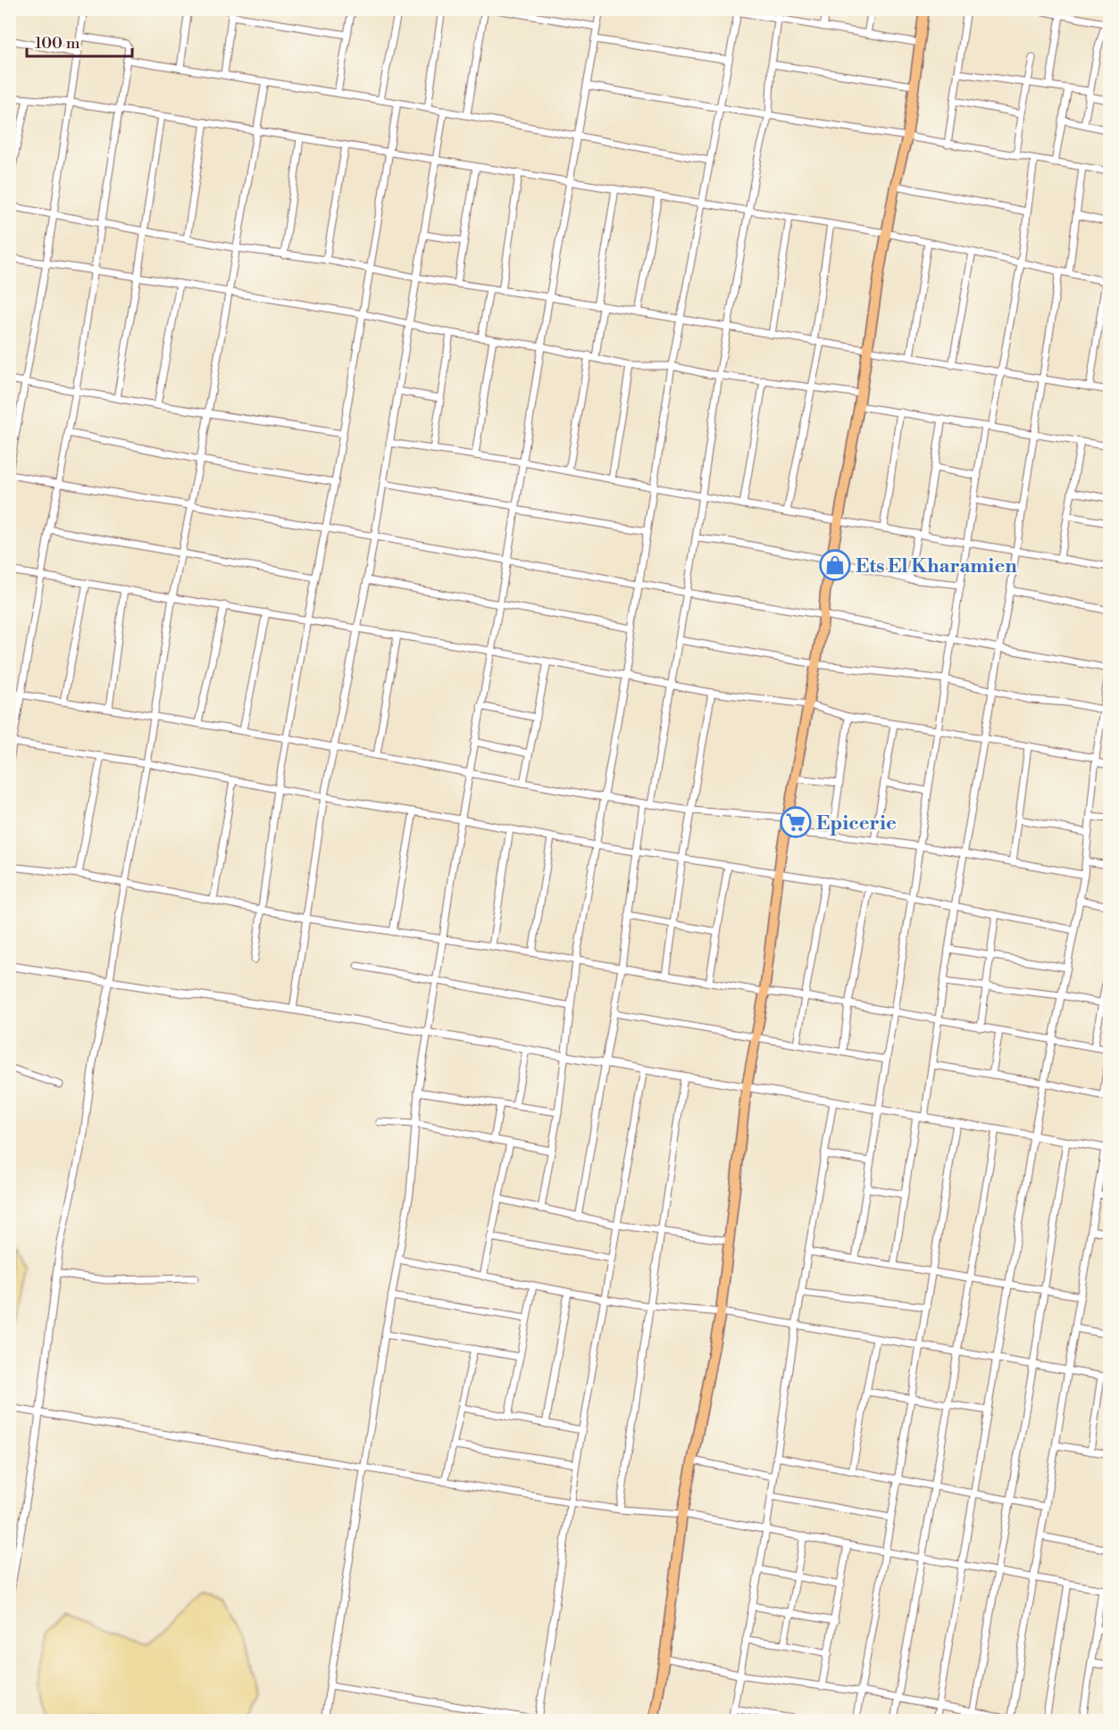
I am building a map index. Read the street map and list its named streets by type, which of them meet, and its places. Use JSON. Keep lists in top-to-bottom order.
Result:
{
  "places": {
    "shop": ["Ets El Kharamien"],
    "supermarket": ["Epicerie"]
  },
  "scale_bar": "100 m"
}
